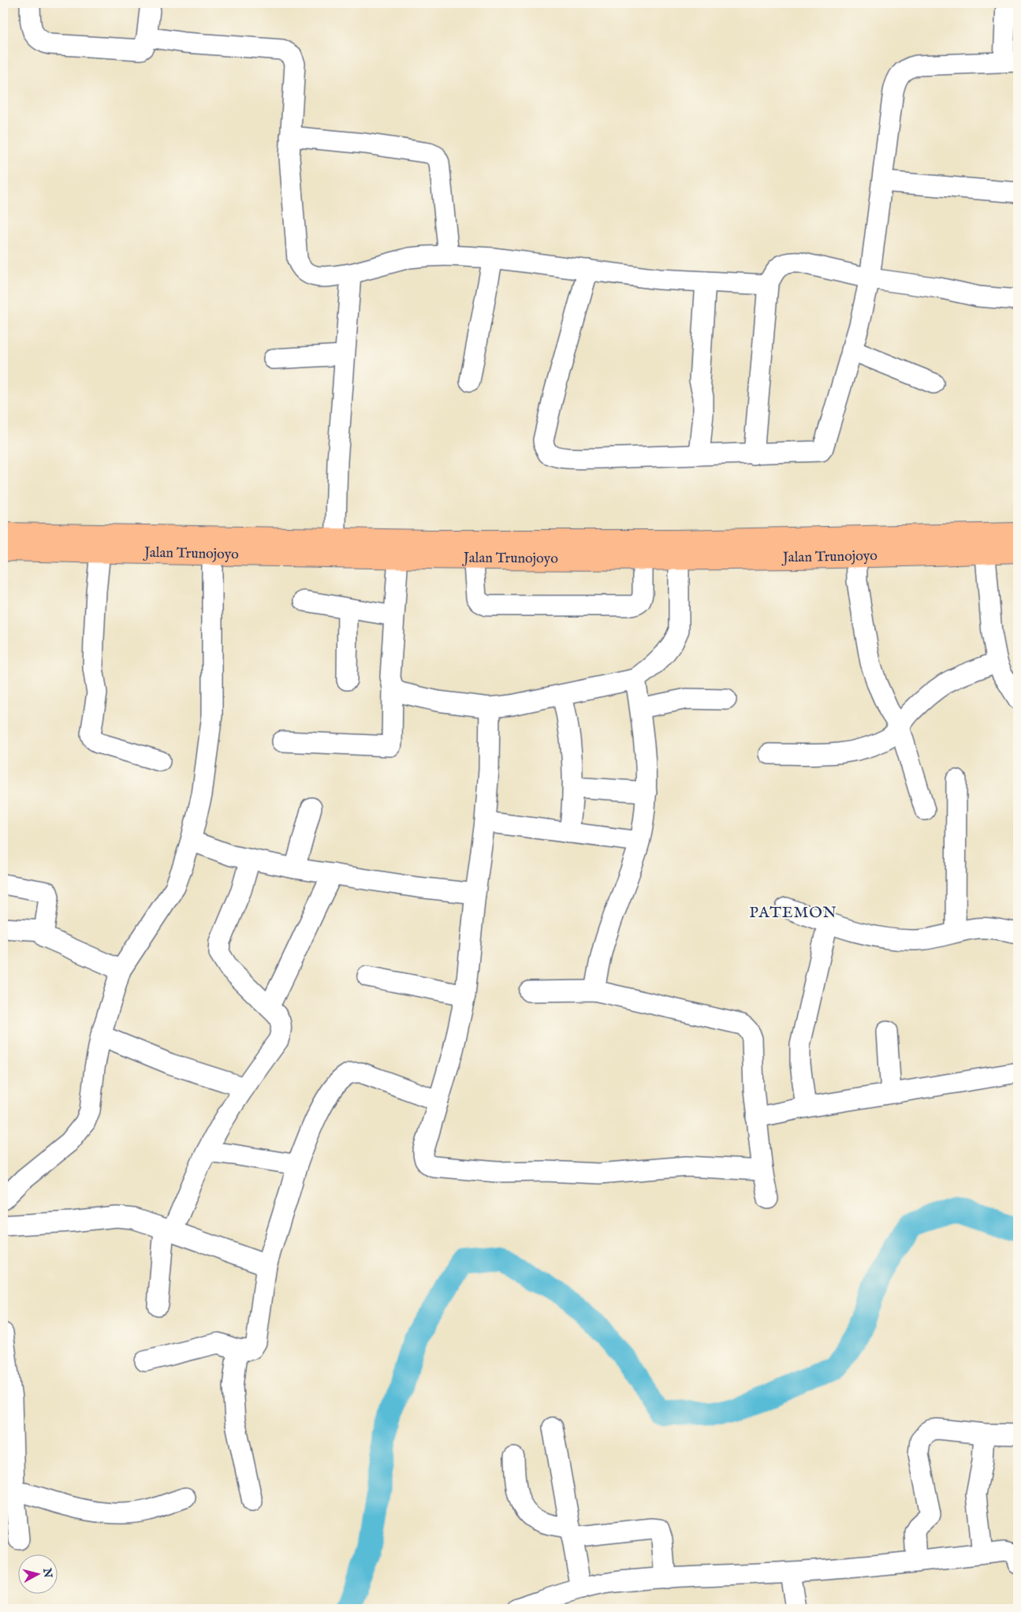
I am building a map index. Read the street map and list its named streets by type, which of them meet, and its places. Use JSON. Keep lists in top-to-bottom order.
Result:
{
  "streets": {
    "highway": ["Jalan Trunojoyo"]
  },
  "districts": ["PATEMON"],
  "north": "right"
}
